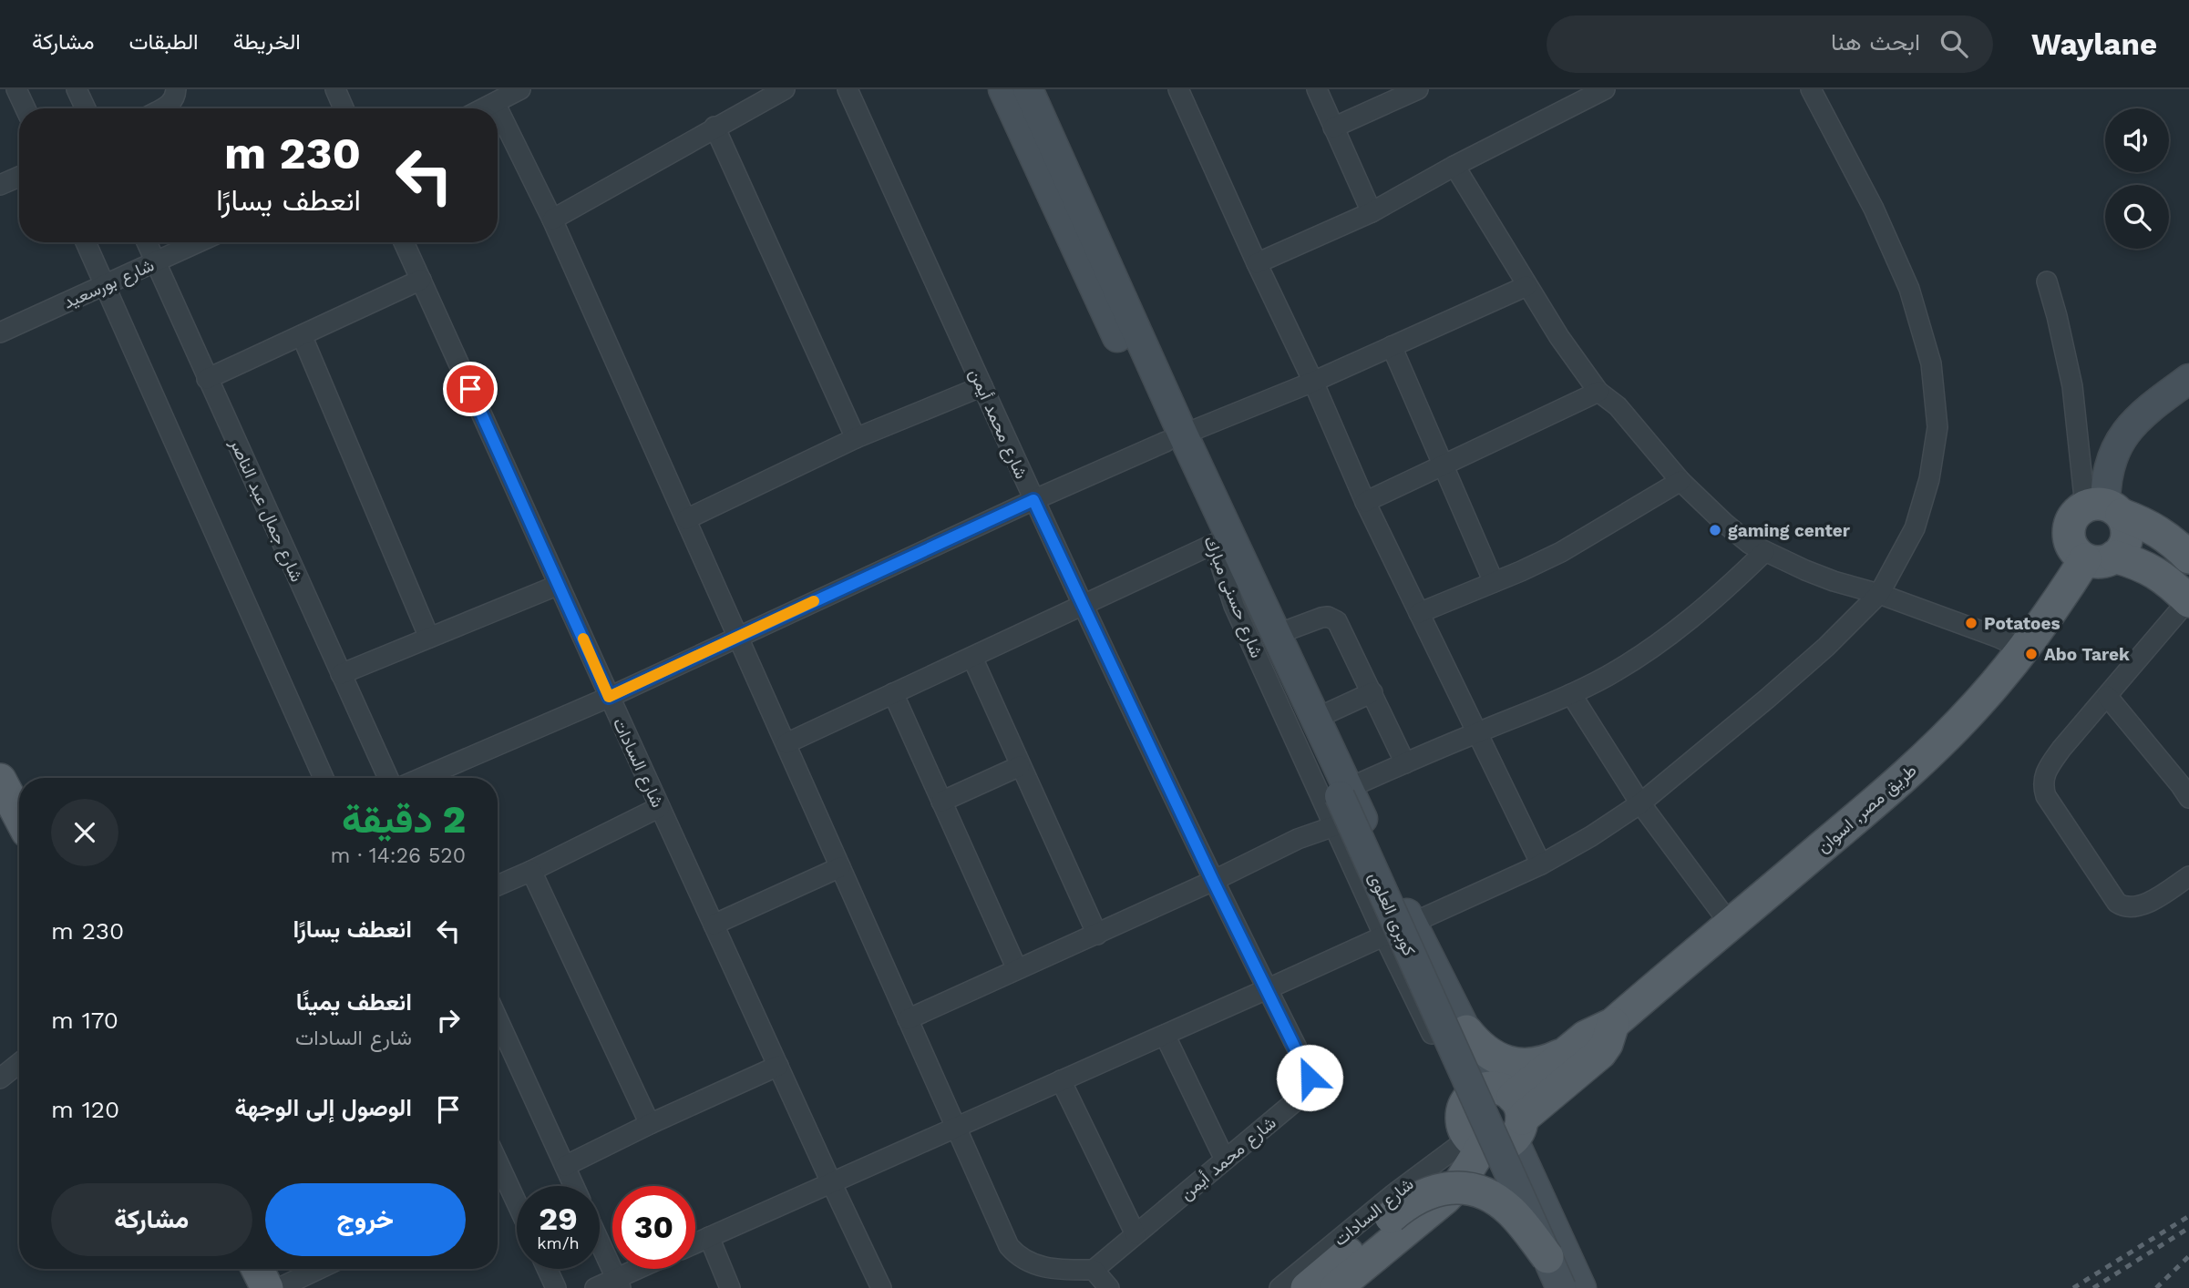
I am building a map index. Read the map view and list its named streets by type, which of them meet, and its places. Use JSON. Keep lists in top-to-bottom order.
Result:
{
  "streets": {
    "main road": ["شارع حسنى مبارك", "طريق مصر, اسوان", "كوبرى العلوى"],
    "street": [
      "شارع بورسعيد",
      "شارع محمد أيمن",
      "شارع جمال عبد الناصر",
      "شارع السادات"
    ]
  },
  "crossings": [
    ["شارع بورسعيد", "شارع جمال عبد الناصر"],
    ["شارع حسنى مبارك", "شارع السادات"],
    ["شارع حسنى مبارك", "طريق مصر, اسوان"],
    ["شارع حسنى مبارك", "كوبرى العلوى"],
    ["شارع السادات", "طريق مصر, اسوان"]
  ],
  "places": ["gaming center", "Potatoes", "Abo Tarek"],
  "page": {
    "header": "Waylane",
    "search": "ابحث هنا",
    "nav": ["الخريطة", "الطبقات", "مشاركة"],
    "turn": ["230 m", "انعطف يسارًا"],
    "heading": ["2 دقيقة", "520 m · 14:26"],
    "list": [
      {
        "name": "انعطف يسارًا",
        "value": "230 m"
      },
      {
        "name": "انعطف يمينًا",
        "note": "شارع السادات",
        "value": "170 m"
      },
      {
        "name": "الوصول إلى الوجهة",
        "value": "120 m"
      }
    ],
    "buttons": ["خروج", "مشاركة"],
    "speed": "29 km/h",
    "limit": "30"
  }
}
